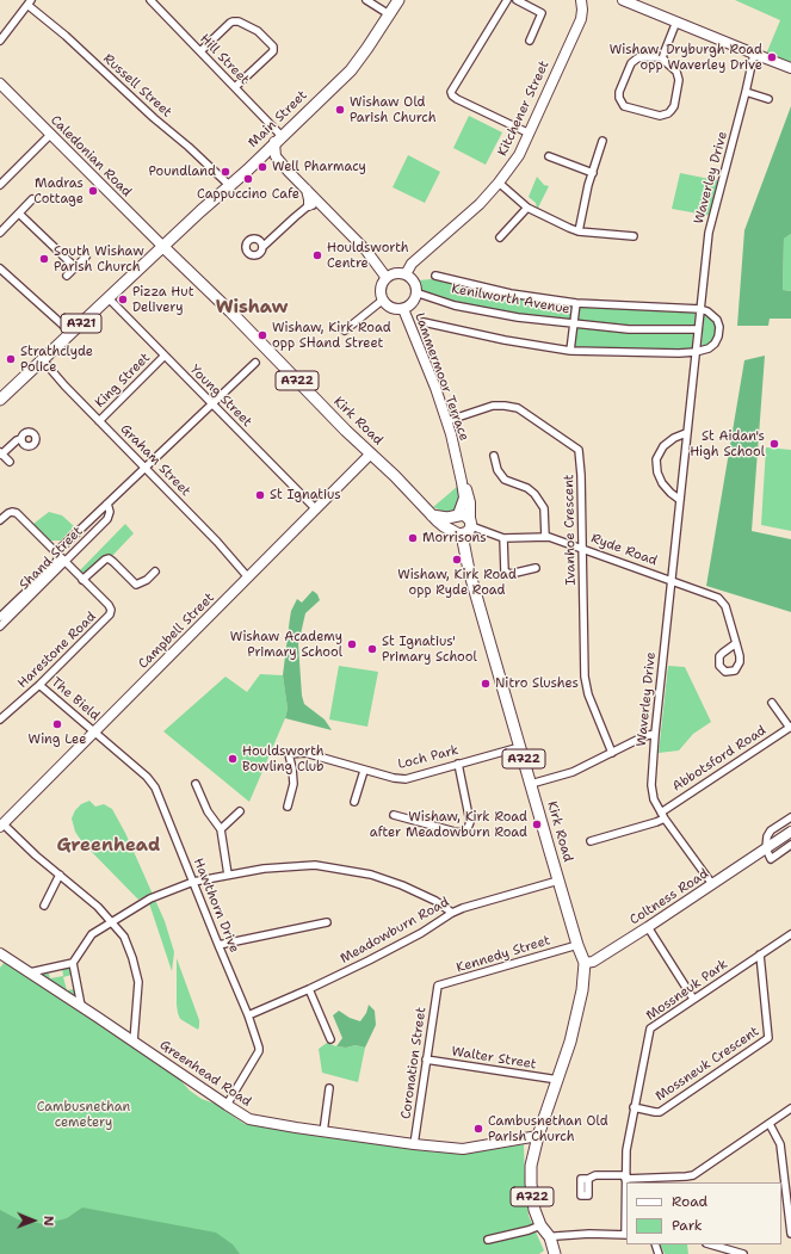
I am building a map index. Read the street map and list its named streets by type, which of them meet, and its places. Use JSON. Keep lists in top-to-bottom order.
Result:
{
  "streets": {
    "main road": [
      "Main Street",
      "A721",
      "A722",
      "Kirk Road"
    ],
    "street": [
      "Hill Street",
      "Russell Street",
      "Kitchener Street",
      "Caledonian Road",
      "Waverley Drive",
      "Kenilworth Avenue",
      "Lammermoor Terrace",
      "King Street",
      "Young Street",
      "Graham Street",
      "Ivanhoe Crescent",
      "Ryde Road",
      "Shand Street",
      "Campbell Street",
      "Harestone Road",
      "The Bield",
      "Loch Park",
      "Abbotsford Road",
      "Coltness Road",
      "Hawthorn Drive",
      "Meadowburn Road",
      "Kennedy Street",
      "Mossneuk Park",
      "Walter Street",
      "Coronation Street",
      "Mossneuk Crescent",
      "Greenhead Road"
    ]
  },
  "crossings": [
    ["Hill Street", "Main Street"],
    ["Russell Street", "Main Street"],
    ["Kitchener Street", "Kenilworth Avenue"],
    ["Kitchener Street", "Lammermoor Terrace"],
    ["Main Street", "Caledonian Road"],
    ["Main Street", "A721"],
    ["Main Street", "Kirk Road"],
    ["Caledonian Road", "A721"],
    ["Caledonian Road", "Kirk Road"],
    ["Waverley Drive", "Kenilworth Avenue"],
    ["Waverley Drive", "Ryde Road"],
    ["Waverley Drive", "Abbotsford Road"],
    ["Waverley Drive", "Coltness Road"],
    ["Kenilworth Avenue", "Lammermoor Terrace"],
    ["A721", "Young Street"],
    ["A721", "Kirk Road"],
    ["A721", "Graham Street"],
    ["Lammermoor Terrace", "Kirk Road"],
    ["Lammermoor Terrace", "Ivanhoe Crescent"],
    ["Lammermoor Terrace", "Ryde Road"],
    ["King Street", "Young Street"],
    ["King Street", "Graham Street"],
    ["A722", "Kirk Road"],
    ["A722", "Greenhead Road"],
    ["Young Street", "Shand Street"],
    ["Young Street", "Campbell Street"],
    ["Kirk Road", "Ryde Road"],
    ["Kirk Road", "Campbell Street"],
    ["Kirk Road", "Loch Park"],
    ["Kirk Road", "Coltness Road"],
    ["Kirk Road", "Meadowburn Road"],
    ["Kirk Road", "Kennedy Street"],
    ["Kirk Road", "Walter Street"],
    ["Kirk Road", "Greenhead Road"],
    ["Graham Street", "Shand Street"],
    ["Graham Street", "Campbell Street"],
    ["Ivanhoe Crescent", "Ryde Road"],
    ["Shand Street", "Harestone Road"],
    ["Campbell Street", "The Bield"],
    ["Campbell Street", "Hawthorn Drive"],
    ["Harestone Road", "The Bield"],
    ["The Bield", "Hawthorn Drive"],
    ["Hawthorn Drive", "Meadowburn Road"],
    ["Hawthorn Drive", "Greenhead Road"],
    ["Kennedy Street", "Coronation Street"],
    ["Mossneuk Park", "Mossneuk Crescent"],
    ["Walter Street", "Coronation Street"],
    ["Coronation Street", "Greenhead Road"]
  ],
  "districts": ["Wishaw", "Greenhead"],
  "parks": ["Cambusnethan cemetery"],
  "places": [
    "Wishaw, Dryburgh Road opp Waverley Drive",
    "Wishaw Old Parish Church",
    "Well Pharmacy",
    "Poundland",
    "Cappuccino Cafe",
    "Madras Cottage",
    "Houldsworth Centre",
    "South Wishaw Parish Church",
    "Pizza Hut Delivery",
    "Wishaw, Kirk Road opp SHand Street",
    "Strathclyde Police",
    "St Aidan's High School",
    "St Ignatius",
    "Morrisons",
    "Wishaw, Kirk Road opp Ryde Road",
    "Wishaw Academy Primary School",
    "St Ignatius' Primary School",
    "Nitro Slushes",
    "Wing Lee",
    "Houldsworth Bowling Club",
    "Wishaw, Kirk Road after Meadowburn Road",
    "Cambusnethan Old Parish Church"
  ],
  "legend": ["Road", "Park"],
  "north": "right"
}
